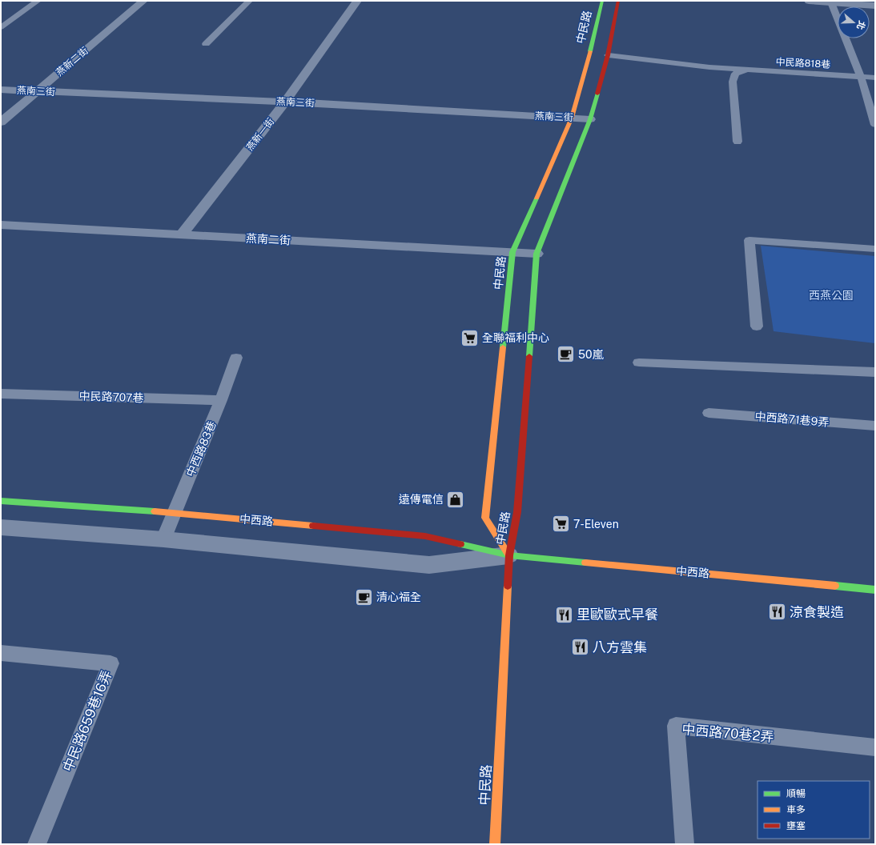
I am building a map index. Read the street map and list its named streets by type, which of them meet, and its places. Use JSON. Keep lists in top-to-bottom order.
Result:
{
  "streets": {
    "main road": ["中民路", "中西路"],
    "street": [
      "燕新二街",
      "燕南三街",
      "燕新一街",
      "燕南二街"
    ],
    "lane": [
      "中民路818巷",
      "中民路707巷",
      "中西路71巷9弄",
      "中西路83巷",
      "中民路659巷16弄",
      "中西路70巷2弄"
    ]
  },
  "crossings": [
    ["中民路", "中民路818巷"],
    ["中民路", "燕南三街"],
    ["中民路", "燕南二街"],
    ["中民路", "中西路"],
    ["燕新二街", "燕南三街"],
    ["燕南三街", "燕新一街"],
    ["燕新一街", "燕南二街"],
    ["中民路707巷", "中西路83巷"],
    ["中西路83巷", "中西路"]
  ],
  "parks": ["西燕公園"],
  "places": {
    "supermarket": ["全聯福利中心", "7-Eleven"],
    "cafe": ["50嵐", "清心福全"],
    "shop": ["遠傳電信"],
    "restaurant": ["涼食製造", "里歐歐式早餐", "八方雲集"]
  },
  "legend": ["順暢", "車多", "壅塞"],
  "north": "right"
}
